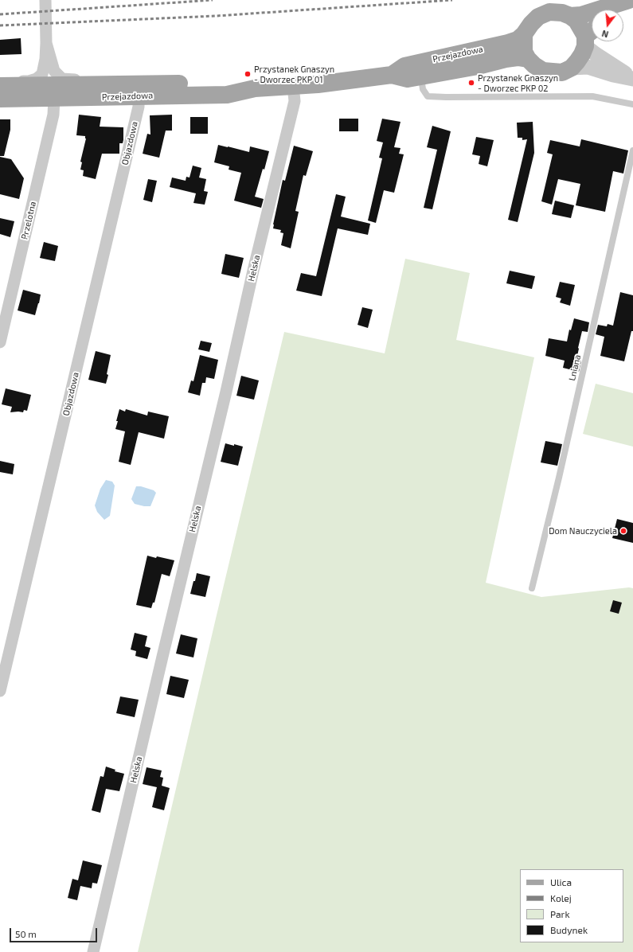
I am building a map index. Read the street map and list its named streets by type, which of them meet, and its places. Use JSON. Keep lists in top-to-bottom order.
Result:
{
  "streets": {
    "main road": ["Przejazdowa"],
    "street": ["Objazdowa", "Przelotna", "Helska"],
    "lane": ["Lniana"]
  },
  "crossings": [
    ["Przejazdowa", "Objazdowa"],
    ["Przejazdowa", "Przelotna"],
    ["Przejazdowa", "Helska"]
  ],
  "places": ["Przystanek Gnaszyn - Dworzec PKP 01", "Przystanek Gnaszyn - Dworzec PKP 02", "Dom Nauczyciela"],
  "legend": [
    "Ulica",
    "Kolej",
    "Park",
    "Budynek"
  ],
  "scale_bar": "50 m",
  "north": "bottom"
}
